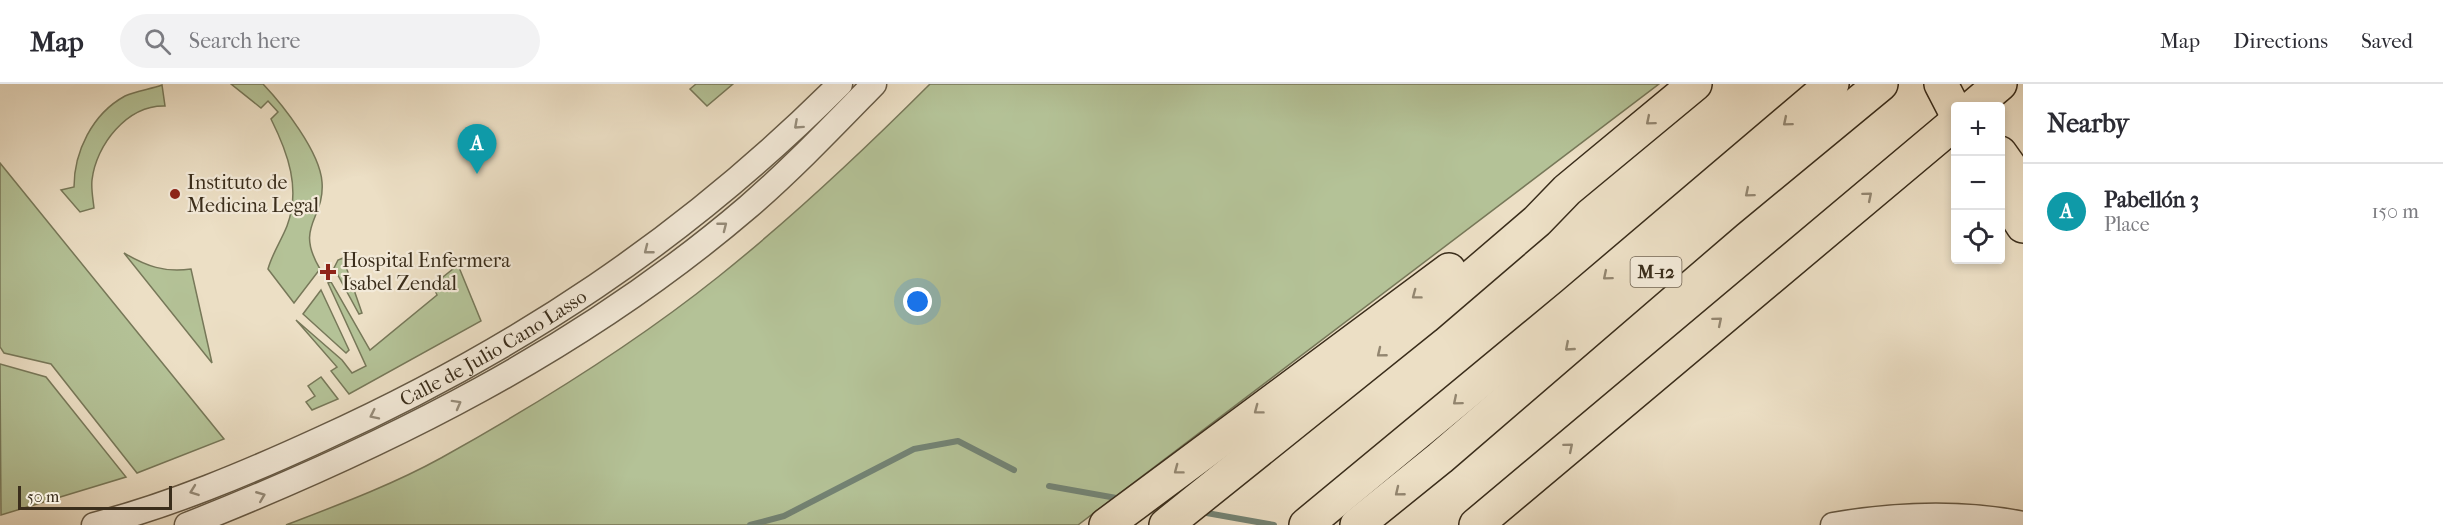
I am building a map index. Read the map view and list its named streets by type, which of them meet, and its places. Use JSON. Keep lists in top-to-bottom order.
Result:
{
  "streets": {
    "highway": ["M-12"],
    "street": ["Calle de Julio Cano Lasso"]
  },
  "places": {
    "other": ["Instituto de Medicina Legal"],
    "health": ["Hospital Enfermera Isabel Zendal"]
  },
  "scale_bar": "50 m",
  "page": {
    "header": "Map",
    "search": "Search here",
    "nav": ["Map", "Directions", "Saved"],
    "heading": "Nearby",
    "map_buttons": ["+", "−"],
    "pins": "A",
    "list": [
      {
        "mark": "A",
        "name": "Pabellón 3",
        "note": "Place",
        "value": "150 m"
      }
    ],
    "scale": "50 m"
  }
}
